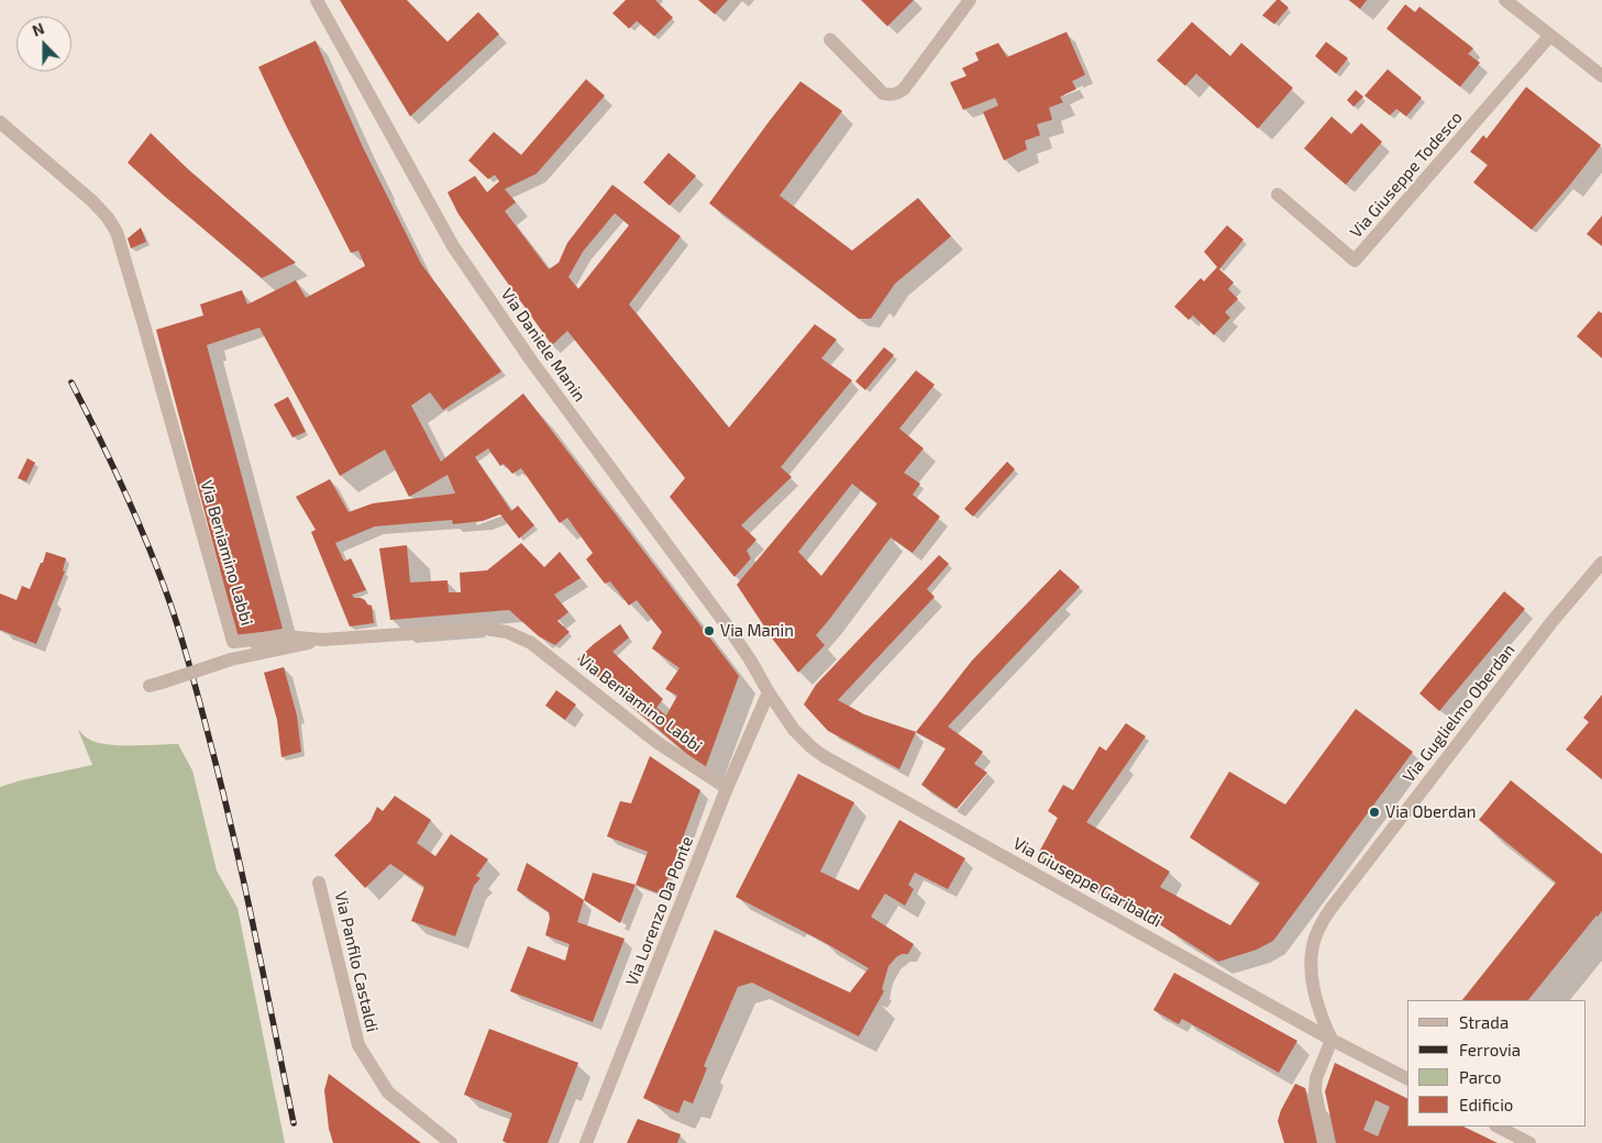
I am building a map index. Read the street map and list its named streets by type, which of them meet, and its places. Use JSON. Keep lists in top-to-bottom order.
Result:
{
  "streets": {
    "street": [
      "Via Giuseppe Todesco",
      "Via Daniele Manin",
      "Via Beniamino Labbi",
      "Via Guglielmo Oberdan",
      "Via Giuseppe Garibaldi",
      "Via Lorenzo Da Ponte",
      "Via Panfilo Castaldi"
    ]
  },
  "crossings": [
    ["Via Daniele Manin", "Via Giuseppe Garibaldi"],
    ["Via Daniele Manin", "Via Lorenzo Da Ponte"],
    ["Via Beniamino Labbi", "Via Lorenzo Da Ponte"],
    ["Via Guglielmo Oberdan", "Via Giuseppe Garibaldi"],
    ["Via Giuseppe Garibaldi", "Via Lorenzo Da Ponte"]
  ],
  "places": ["Via Manin", "Via Oberdan"],
  "legend": [
    "Strada",
    "Ferrovia",
    "Parco",
    "Edificio"
  ],
  "north": "top"
}
